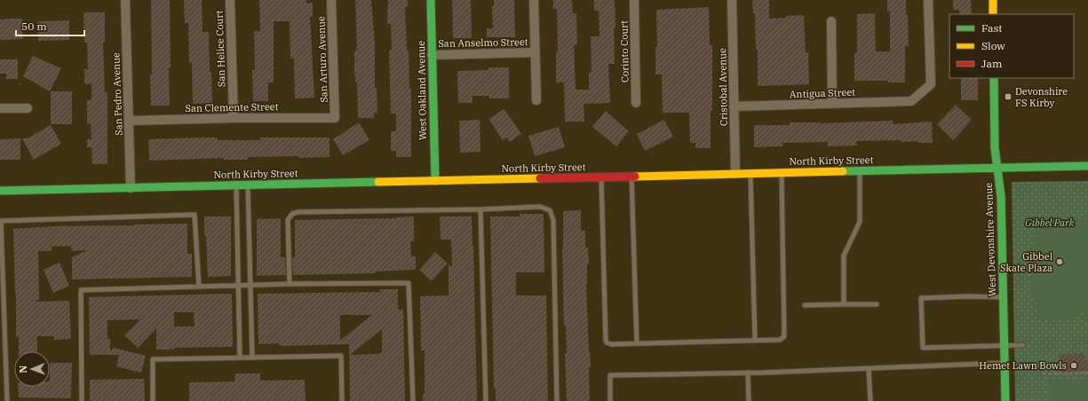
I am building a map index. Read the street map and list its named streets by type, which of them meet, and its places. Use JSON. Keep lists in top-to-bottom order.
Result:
{
  "streets": {
    "street": [
      "San Anselmo Street",
      "San Helice Court",
      "Corinto Court",
      "San Arturo Avenue",
      "Cristobal Avenue",
      "West Oakland Avenue",
      "Antigua Street",
      "San Pedro Avenue",
      "San Clemente Street",
      "North Kirby Street",
      "West Devonshire Avenue"
    ]
  },
  "crossings": [
    ["San Anselmo Street", "West Oakland Avenue"],
    ["San Helice Court", "San Clemente Street"],
    ["San Arturo Avenue", "San Clemente Street"],
    ["Cristobal Avenue", "Antigua Street"],
    ["Cristobal Avenue", "North Kirby Street"],
    ["West Oakland Avenue", "North Kirby Street"],
    ["San Pedro Avenue", "San Clemente Street"],
    ["San Pedro Avenue", "North Kirby Street"],
    ["North Kirby Street", "West Devonshire Avenue"]
  ],
  "parks": ["Gibbel Park"],
  "places": {
    "transit": ["Devonshire FS Kirby"],
    "other": ["Gibbel Skate Plaza", "Hemet Lawn Bowls"]
  },
  "legend": ["Fast", "Slow", "Jam"],
  "scale_bar": "50 m",
  "north": "left"
}
